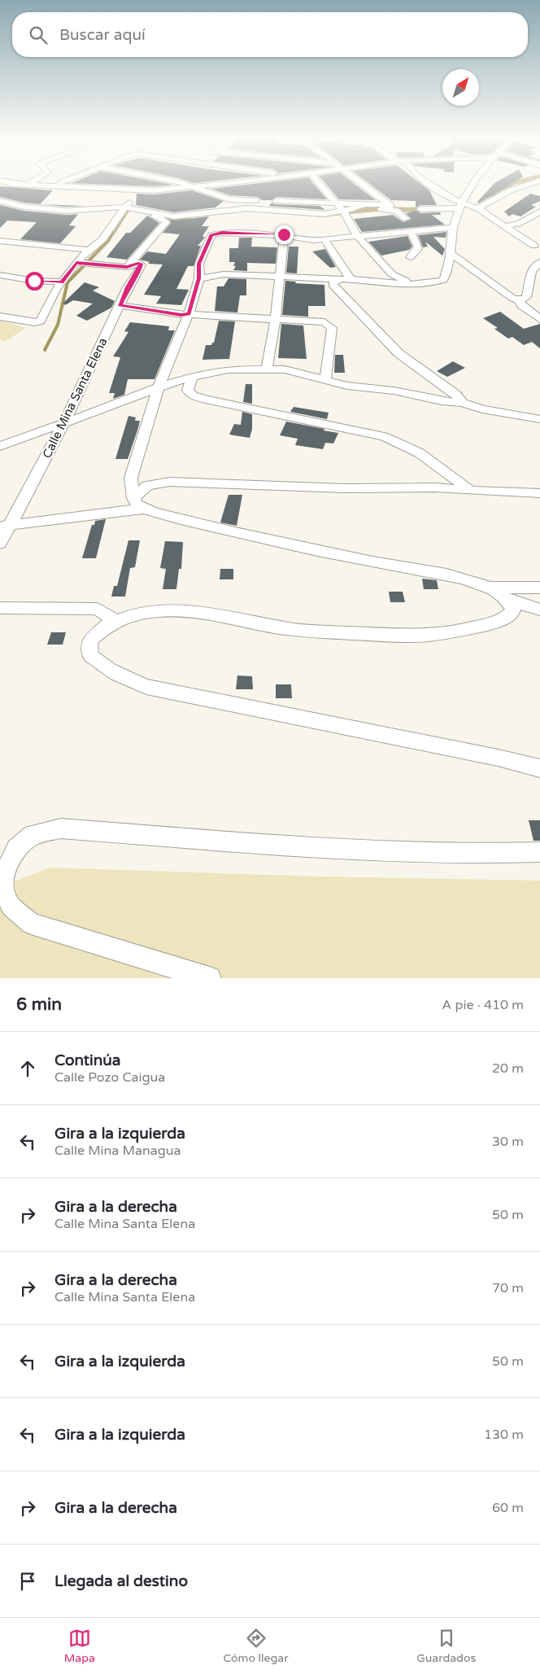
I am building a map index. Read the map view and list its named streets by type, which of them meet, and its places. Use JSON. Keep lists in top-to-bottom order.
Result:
{
  "streets": {
    "street": ["Calle Mina Santa Elena"]
  },
  "north": "top right",
  "page": {
    "search": "Buscar aquí",
    "heading": ["6 min", "A pie · 410 m"],
    "list": [
      ["Continúa", "Calle Pozo Caigua", "20 m"],
      ["Gira a la izquierda", "Calle Mina Managua", "30 m"],
      ["Gira a la derecha", "Calle Mina Santa Elena", "50 m"],
      ["Gira a la derecha", "Calle Mina Santa Elena", "70 m"],
      ["Gira a la izquierda", "50 m"],
      ["Gira a la izquierda", "130 m"],
      ["Gira a la derecha", "60 m"],
      "Llegada al destino"
    ],
    "nav": ["Mapa", "Cómo llegar", "Guardados"]
  }
}
